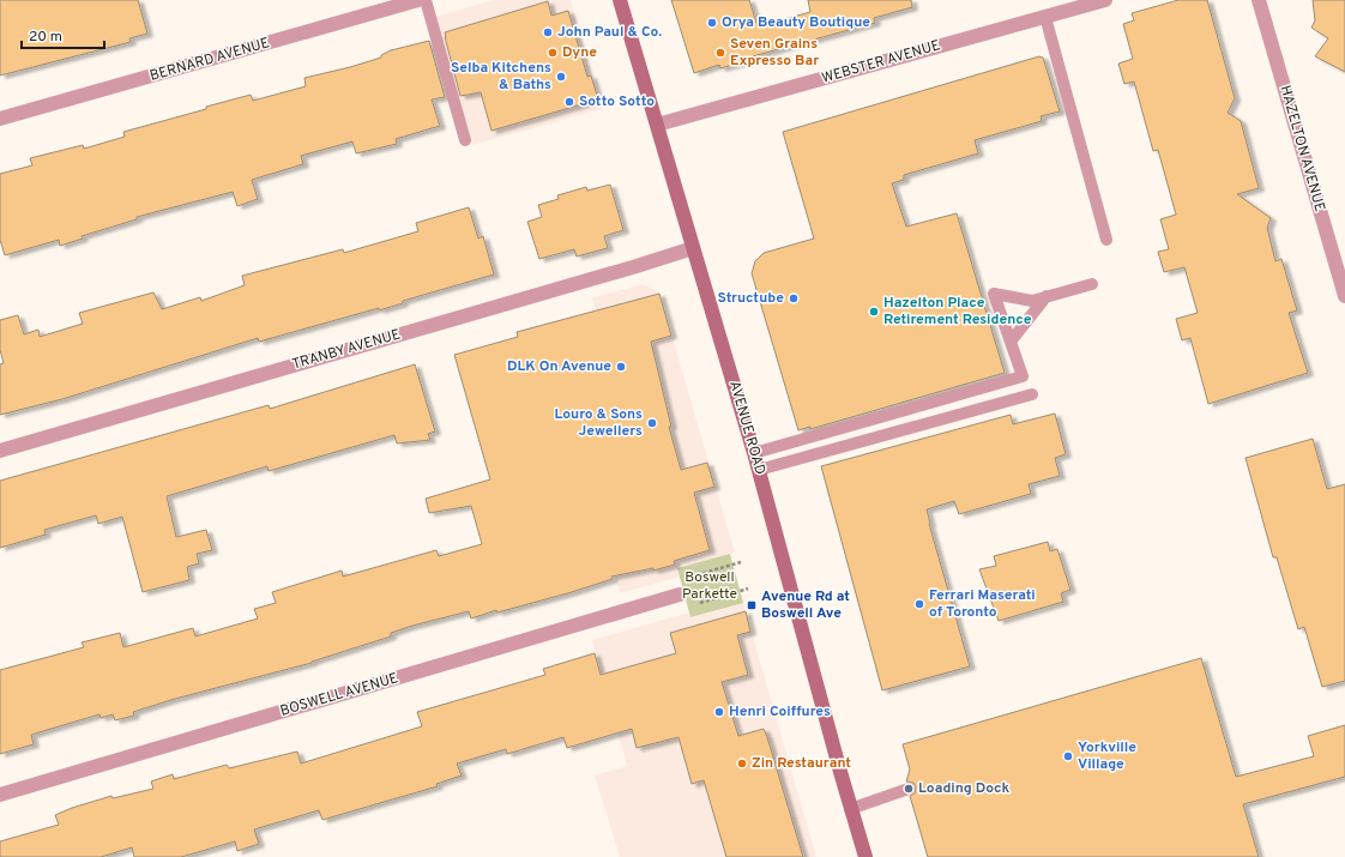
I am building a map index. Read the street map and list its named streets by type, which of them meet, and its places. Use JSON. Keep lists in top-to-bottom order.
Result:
{
  "streets": {
    "main road": ["AVENUE ROAD"],
    "street": [
      "BERNARD AVENUE",
      "WEBSTER AVENUE",
      "HAZELTON AVENUE",
      "TRANBY AVENUE",
      "BOSWELL AVENUE"
    ]
  },
  "crossings": [
    ["WEBSTER AVENUE", "AVENUE ROAD"],
    ["TRANBY AVENUE", "AVENUE ROAD"]
  ],
  "parks": ["Boswell Parkette"],
  "places": {
    "other": [
      "Orya Beauty Boutique",
      "John Paul & Co.",
      "Dyne",
      "Seven Grains Expresso Bar",
      "Selba Kitchens & Baths",
      "Sotto Sotto",
      "Structube",
      "Hazelton Place Retirement Residence",
      "DLK On Avenue",
      "Louro & Sons Jewellers",
      "Ferrari Maserati of Toronto",
      "Henri Coiffures",
      "Yorkville Village",
      "Zin Restaurant",
      "Loading Dock"
    ],
    "transit": ["Avenue Rd at Boswell Ave"]
  },
  "scale_bar": "20 m"
}
